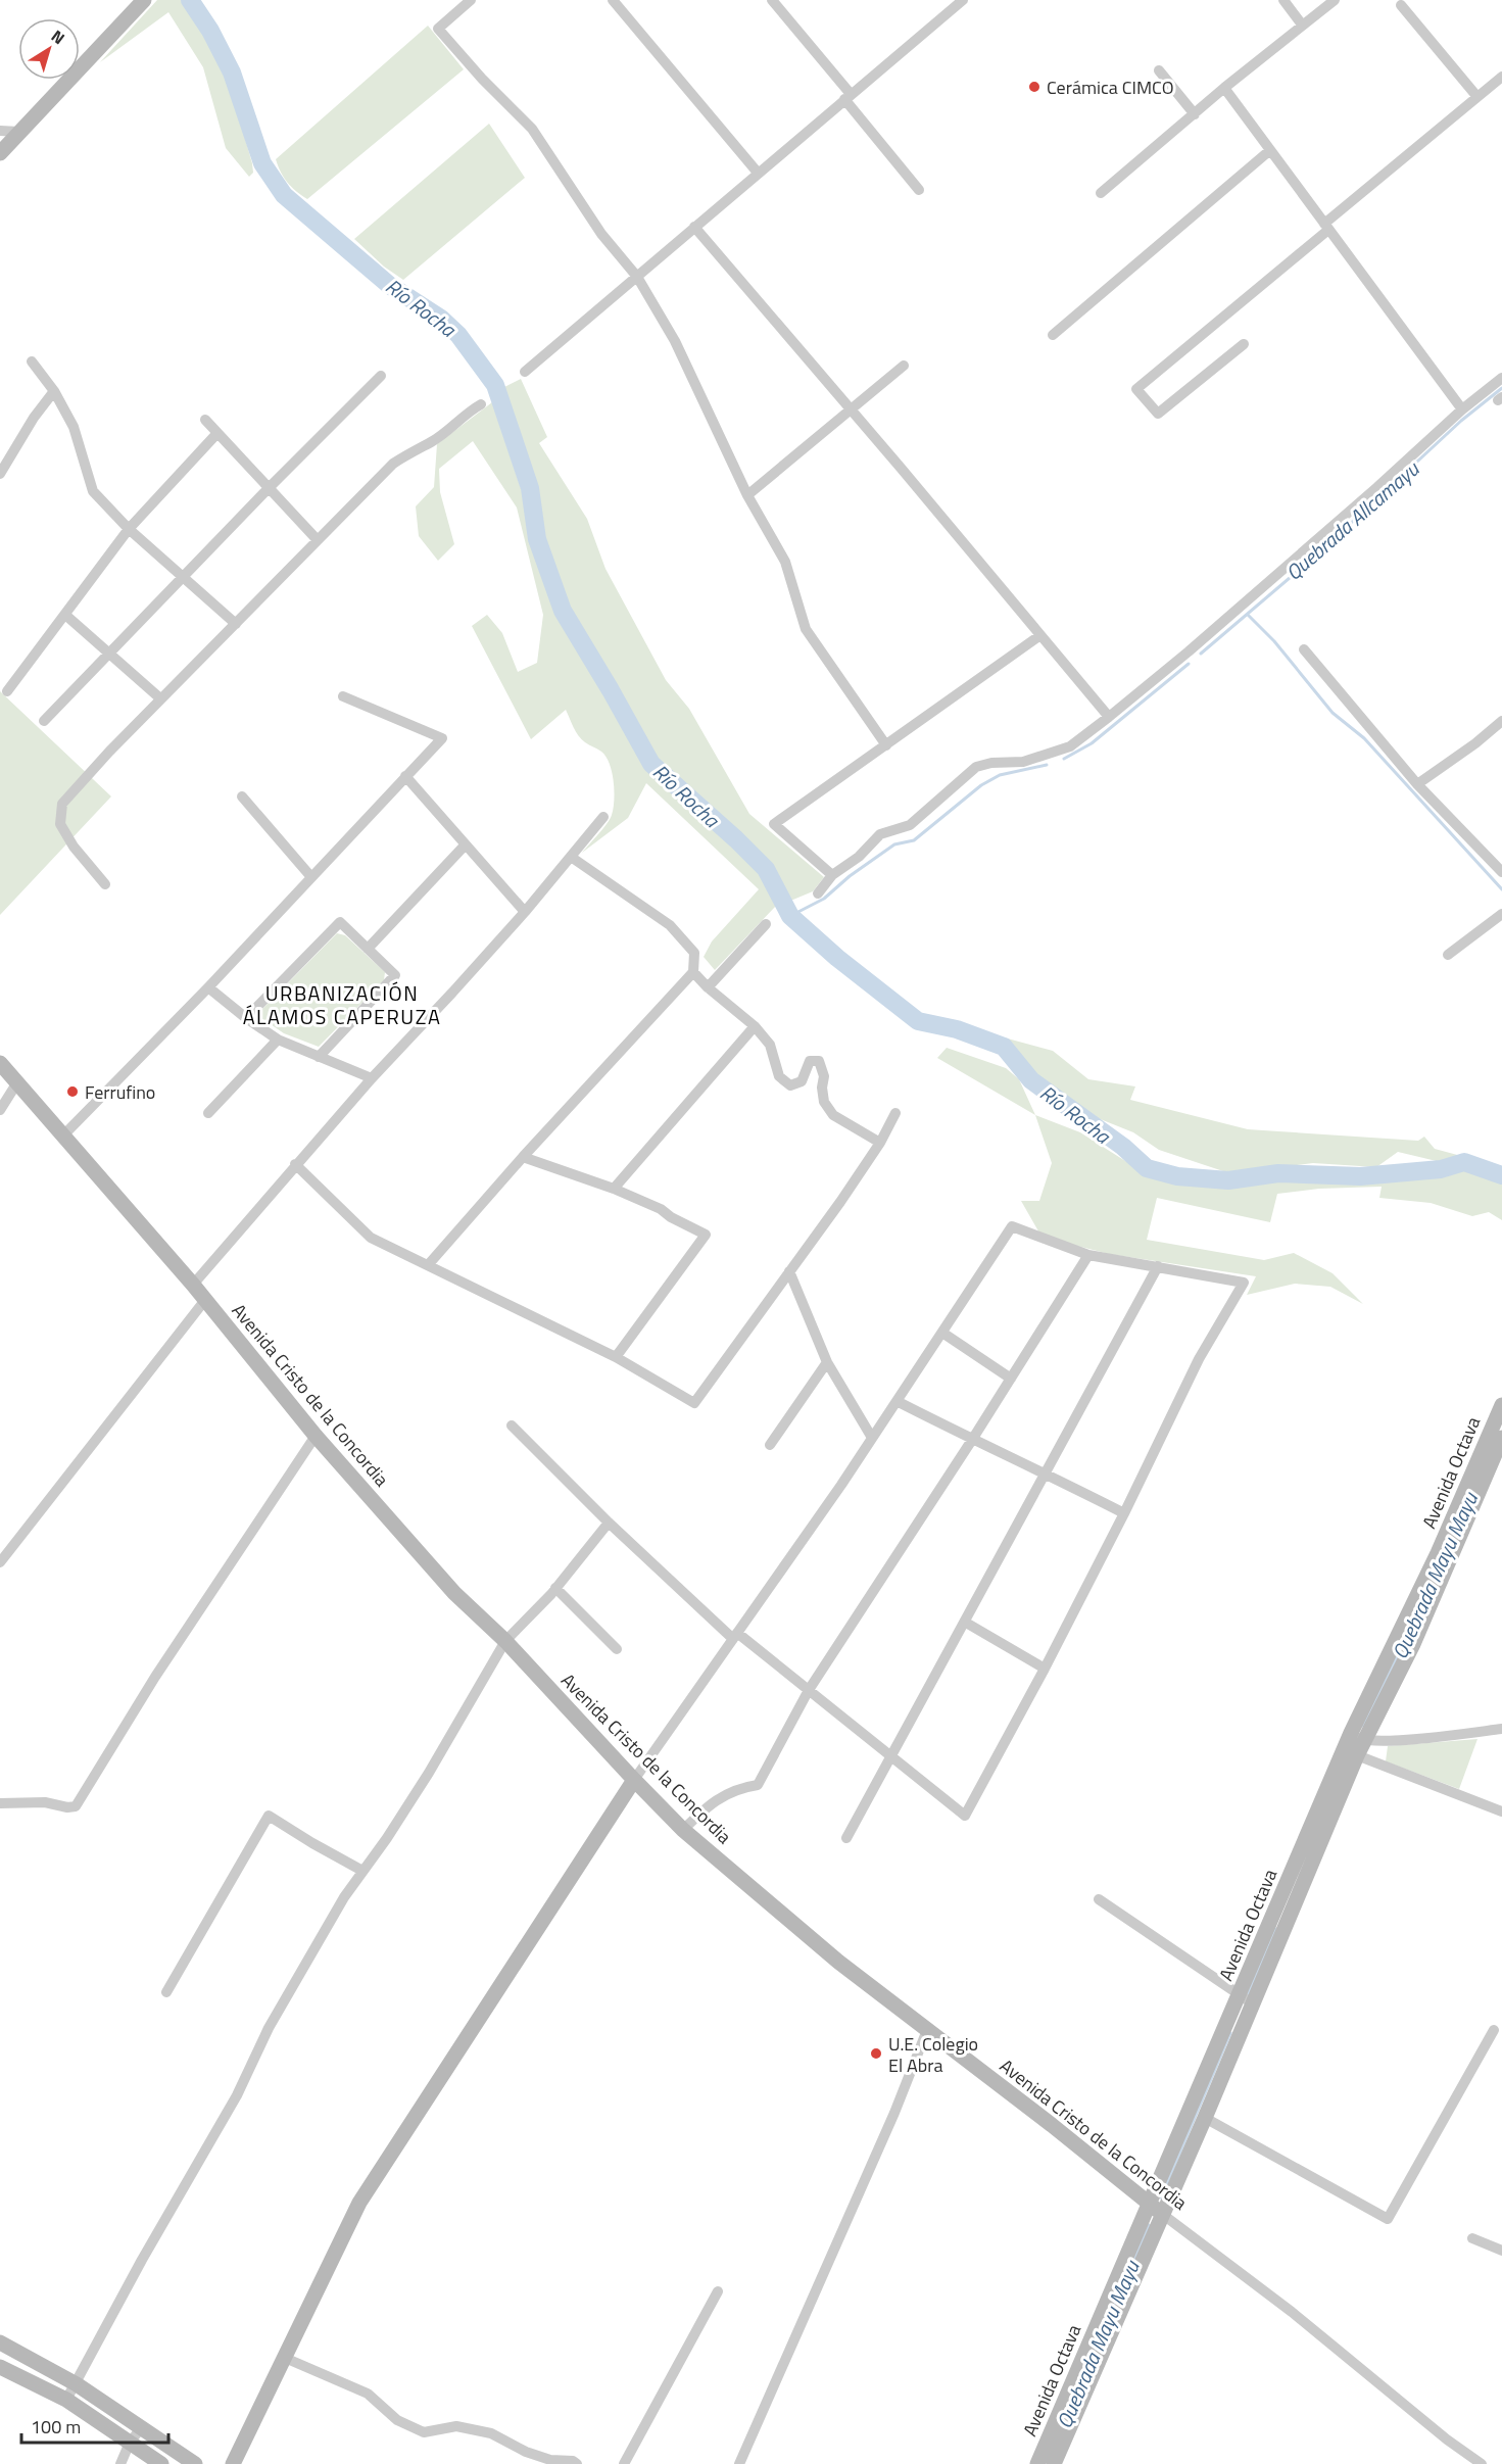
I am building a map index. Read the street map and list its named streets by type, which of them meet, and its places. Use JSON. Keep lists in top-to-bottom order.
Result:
{
  "streets": {
    "main road": ["Avenida Cristo de la Concordia", "Avenida Octava"]
  },
  "crossings": [
    ["Avenida Cristo de la Concordia", "Avenida Octava"]
  ],
  "districts": ["URBANIZACIÓN ÁLAMOS CAPERUZA"],
  "water": ["Río Rocha", "Quebrada Allcamayu", "Quebrada Mayu Mayu"],
  "places": ["Cerámica CIMCO", "Ferrufino", "U.E. Colegio El Abra"],
  "scale_bar": "100 m",
  "north": "top right"
}
